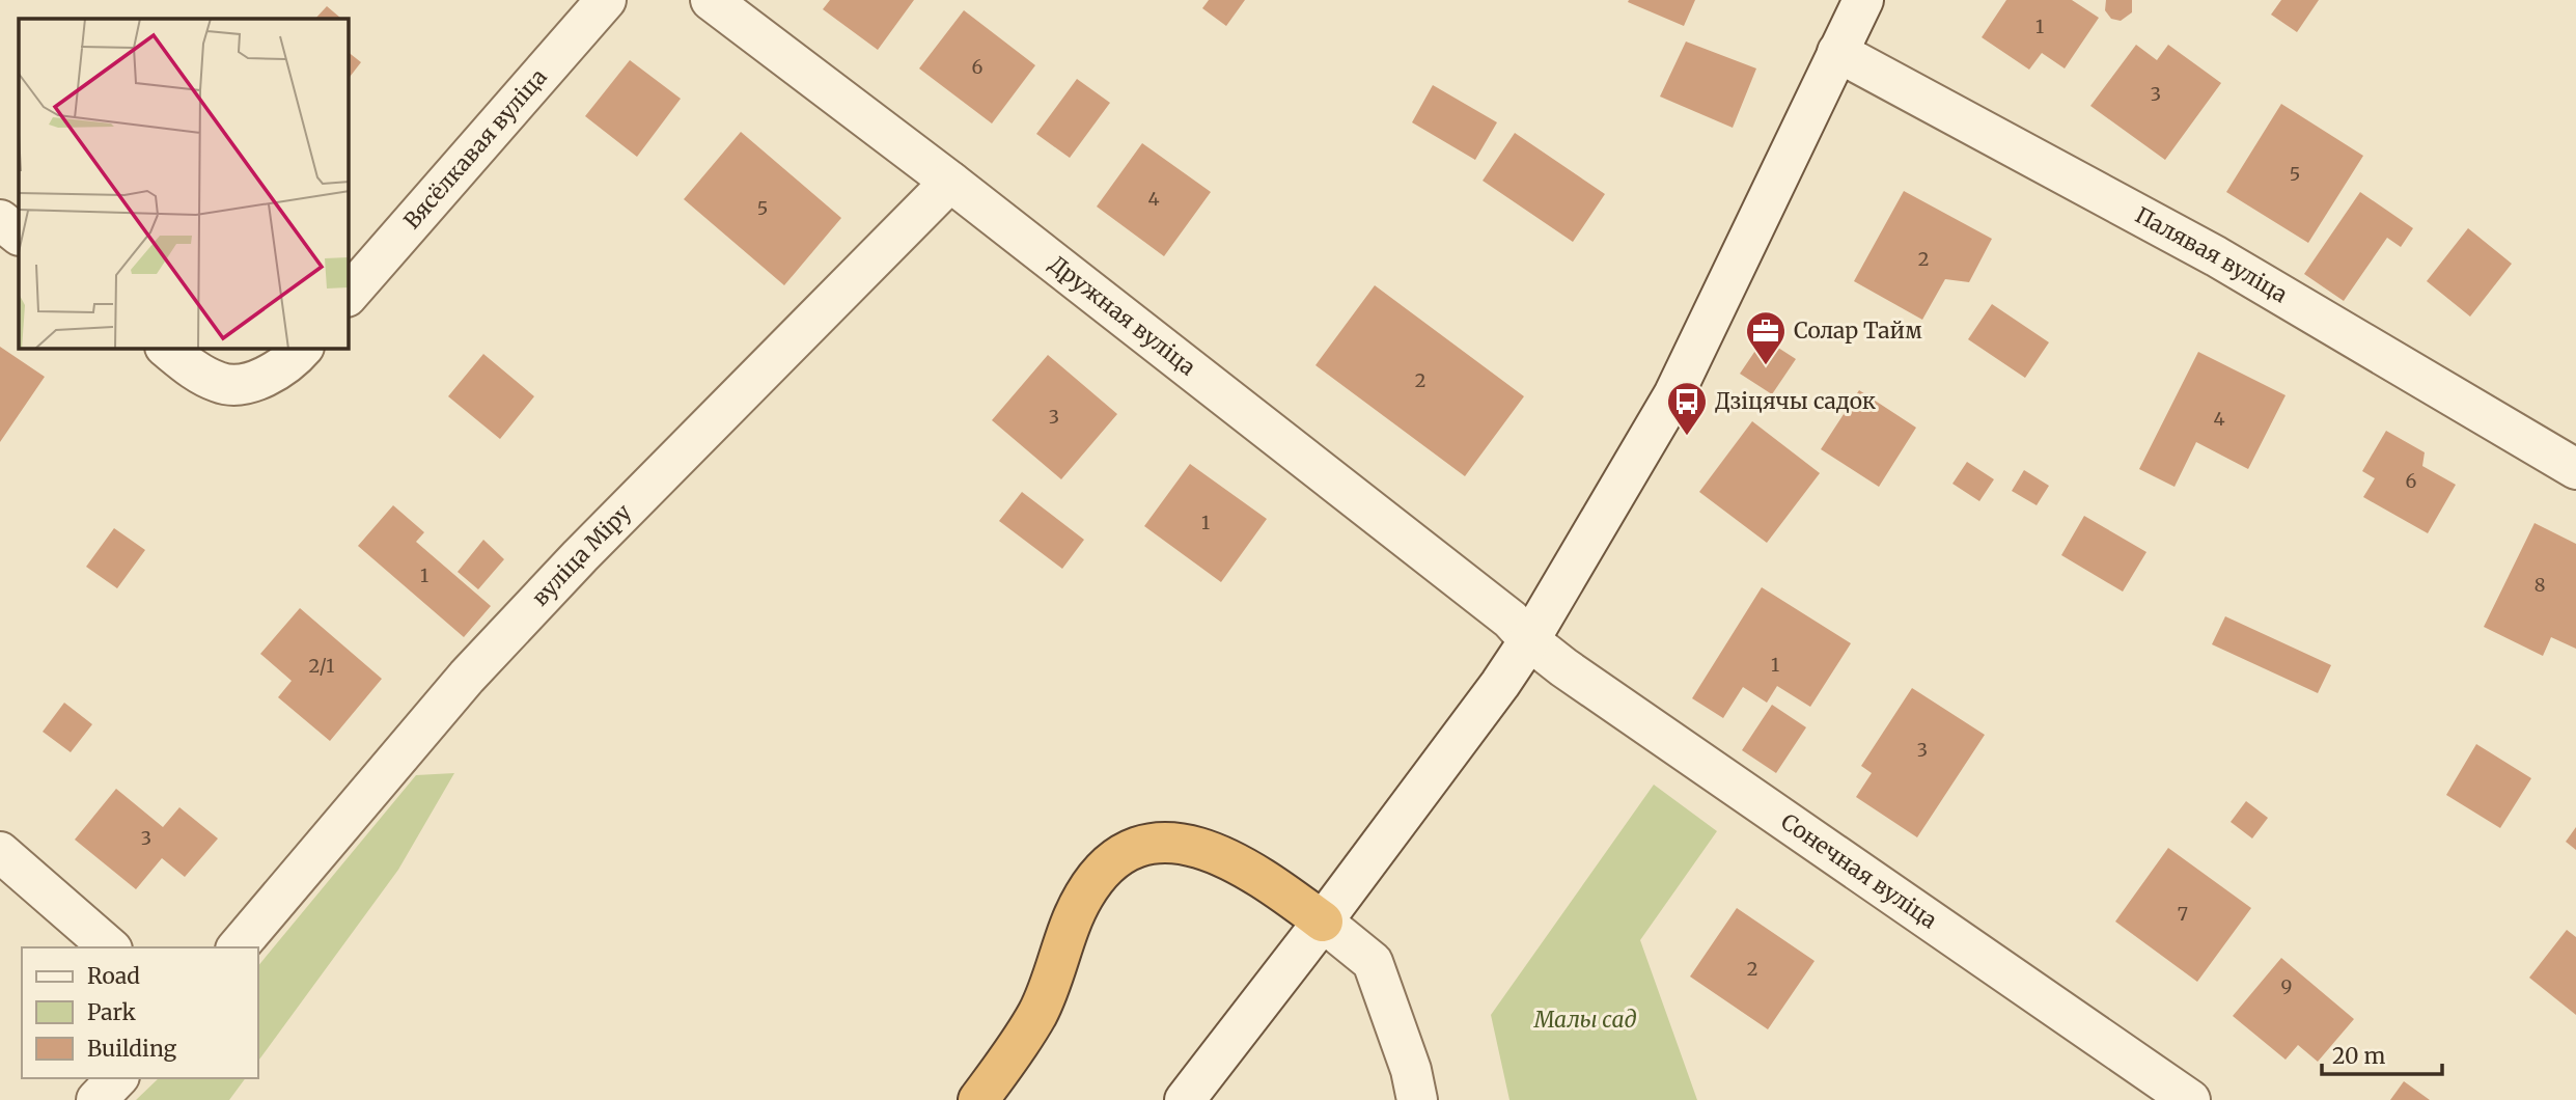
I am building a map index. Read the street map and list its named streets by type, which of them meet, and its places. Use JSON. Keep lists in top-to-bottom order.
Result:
{
  "streets": {
    "street": [
      "Вясёлкавая вуліца",
      "Палявая вуліца",
      "Дружная вуліца",
      "вуліца Міру",
      "Сонечная вуліца"
    ]
  },
  "crossings": [
    ["Дружная вуліца", "вуліца Міру"],
    ["Дружная вуліца", "Сонечная вуліца"]
  ],
  "parks": ["Малы сад"],
  "places": {
    "office": ["Солар Тайм"],
    "bus stop": ["Дзіцячы садок"]
  },
  "house_numbers": [
    "1",
    "6",
    "3",
    "5",
    "4",
    "5",
    "2",
    "2",
    "3",
    "4",
    "6",
    "1",
    "1",
    "8",
    "1",
    "2/1",
    "3",
    "3",
    "7",
    "2",
    "9"
  ],
  "legend": ["Road", "Park", "Building"],
  "scale_bar": "20 m"
}
